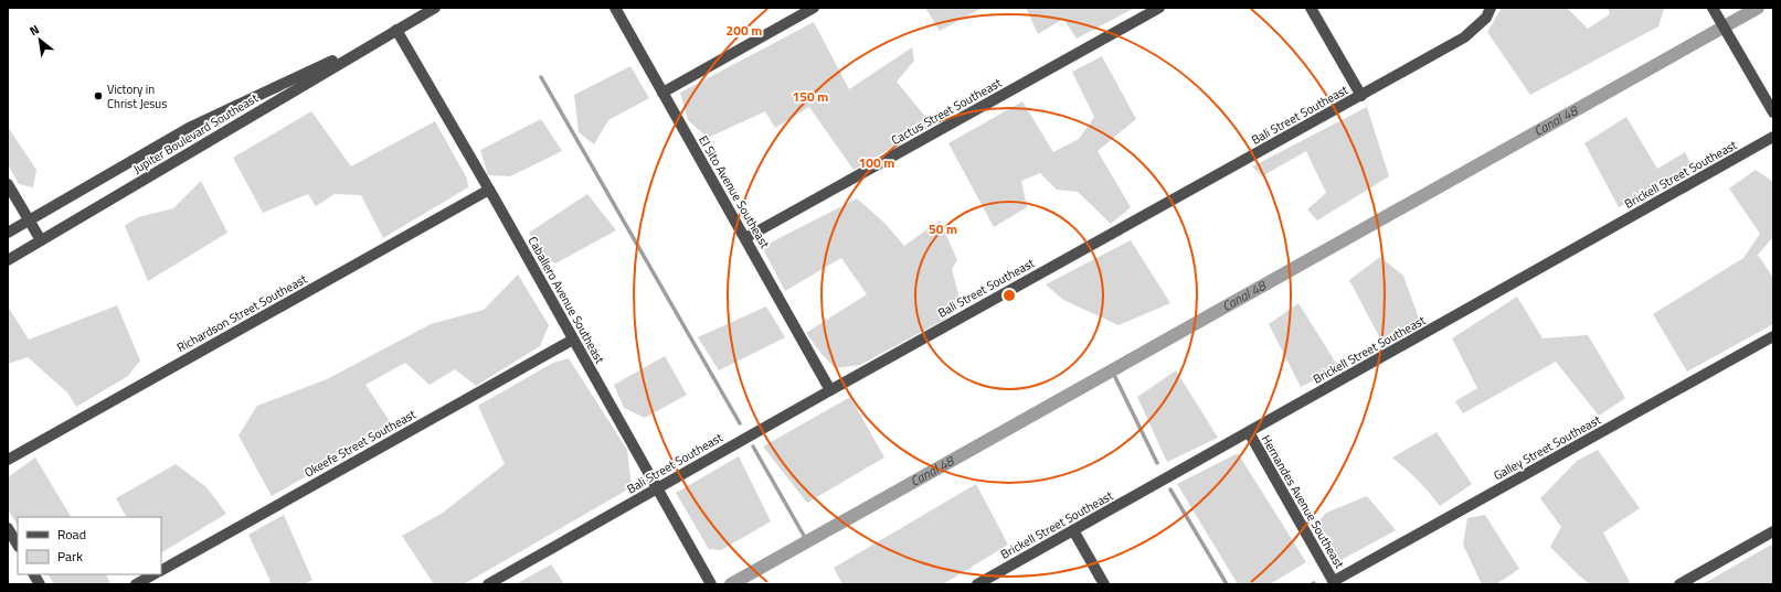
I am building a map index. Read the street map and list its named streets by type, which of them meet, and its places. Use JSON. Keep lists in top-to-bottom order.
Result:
{
  "streets": {
    "street": [
      "Cactus Street Southeast",
      "Bali Street Southeast",
      "Jupiter Boulevard Southeast",
      "Brickell Street Southeast",
      "El Sito Avenue Southeast",
      "Caballero Avenue Southeast",
      "Richardson Street Southeast",
      "Okeefe Street Southeast",
      "Galley Street Southeast",
      "Hernandes Avenue Southeast"
    ]
  },
  "crossings": [
    ["Cactus Street Southeast", "El Sito Avenue Southeast"],
    ["Bali Street Southeast", "El Sito Avenue Southeast"],
    ["Bali Street Southeast", "Caballero Avenue Southeast"],
    ["Jupiter Boulevard Southeast", "Caballero Avenue Southeast"],
    ["Brickell Street Southeast", "Hernandes Avenue Southeast"],
    ["Caballero Avenue Southeast", "Richardson Street Southeast"],
    ["Caballero Avenue Southeast", "Okeefe Street Southeast"],
    ["Galley Street Southeast", "Hernandes Avenue Southeast"]
  ],
  "water": ["Canal 48"],
  "places": ["Victory in Christ Jesus"],
  "legend": ["Road", "Park"],
  "north": "top left",
  "rings": [
    "200 m",
    "150 m",
    "100 m",
    "50 m"
  ]
}
